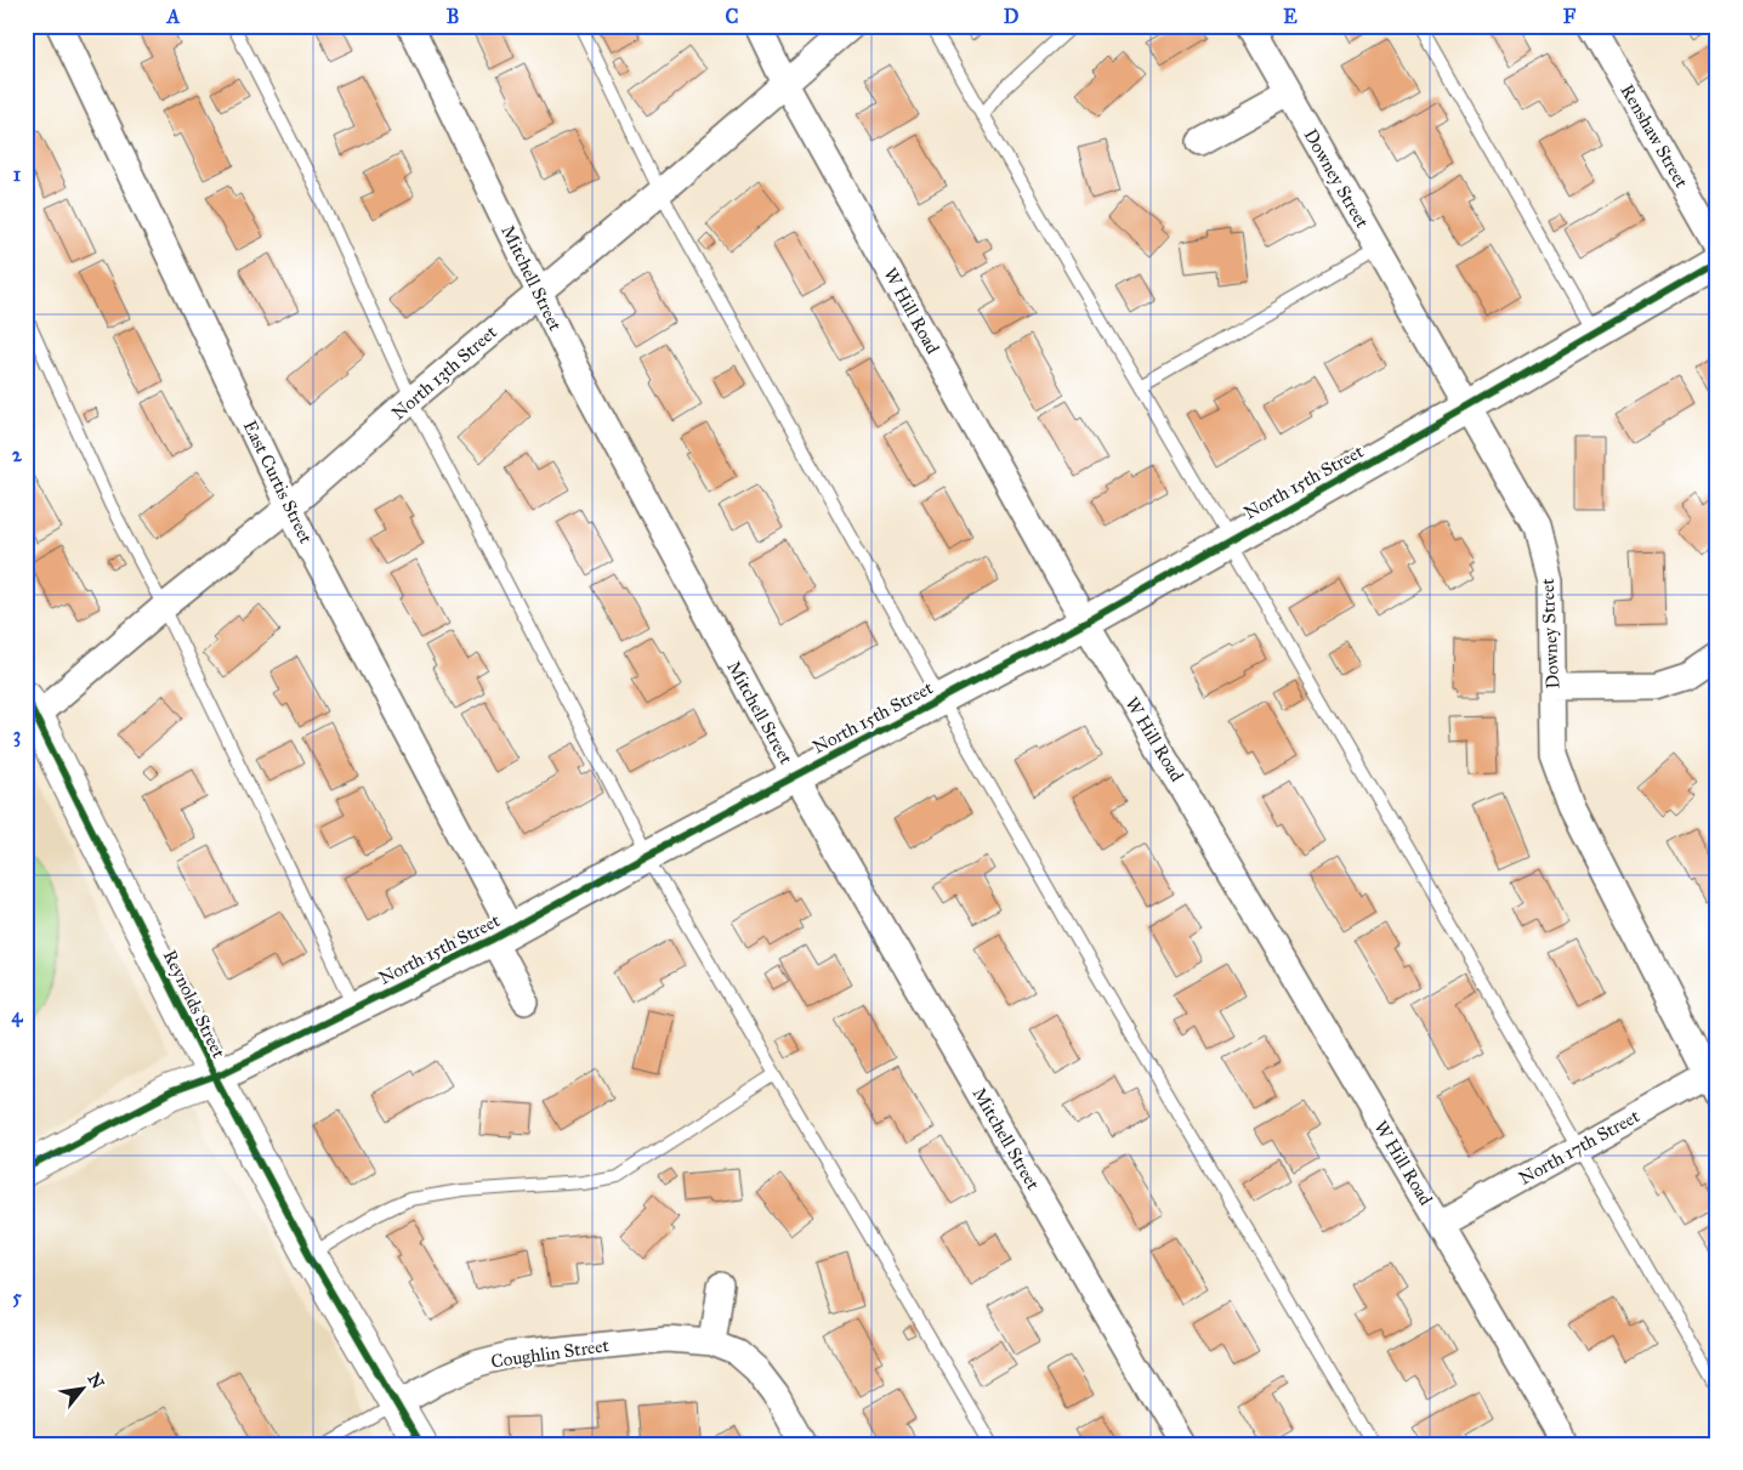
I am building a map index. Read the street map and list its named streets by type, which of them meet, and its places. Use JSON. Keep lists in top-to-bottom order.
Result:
{
  "streets": {
    "main road": ["North 15th Street", "Reynolds Street"],
    "street": [
      "Renshaw Street",
      "Downey Street",
      "Mitchell Street",
      "W Hill Road",
      "North 13th Street",
      "East Curtis Street",
      "North 17th Street",
      "Coughlin Street"
    ]
  },
  "crossings": [
    ["Downey Street", "North 15th Street"],
    ["Downey Street", "North 17th Street"],
    ["Mitchell Street", "North 13th Street"],
    ["Mitchell Street", "North 15th Street"],
    ["W Hill Road", "North 13th Street"],
    ["W Hill Road", "North 15th Street"],
    ["W Hill Road", "North 17th Street"],
    ["North 13th Street", "East Curtis Street"],
    ["North 13th Street", "Reynolds Street"],
    ["East Curtis Street", "North 15th Street"],
    ["North 15th Street", "Reynolds Street"],
    ["Reynolds Street", "Coughlin Street"]
  ],
  "north": "top right",
  "grid": {
    "columns": [
      "A",
      "B",
      "C",
      "D",
      "E",
      "F"
    ],
    "rows": [
      "1",
      "2",
      "3",
      "4",
      "5"
    ]
  }
}
